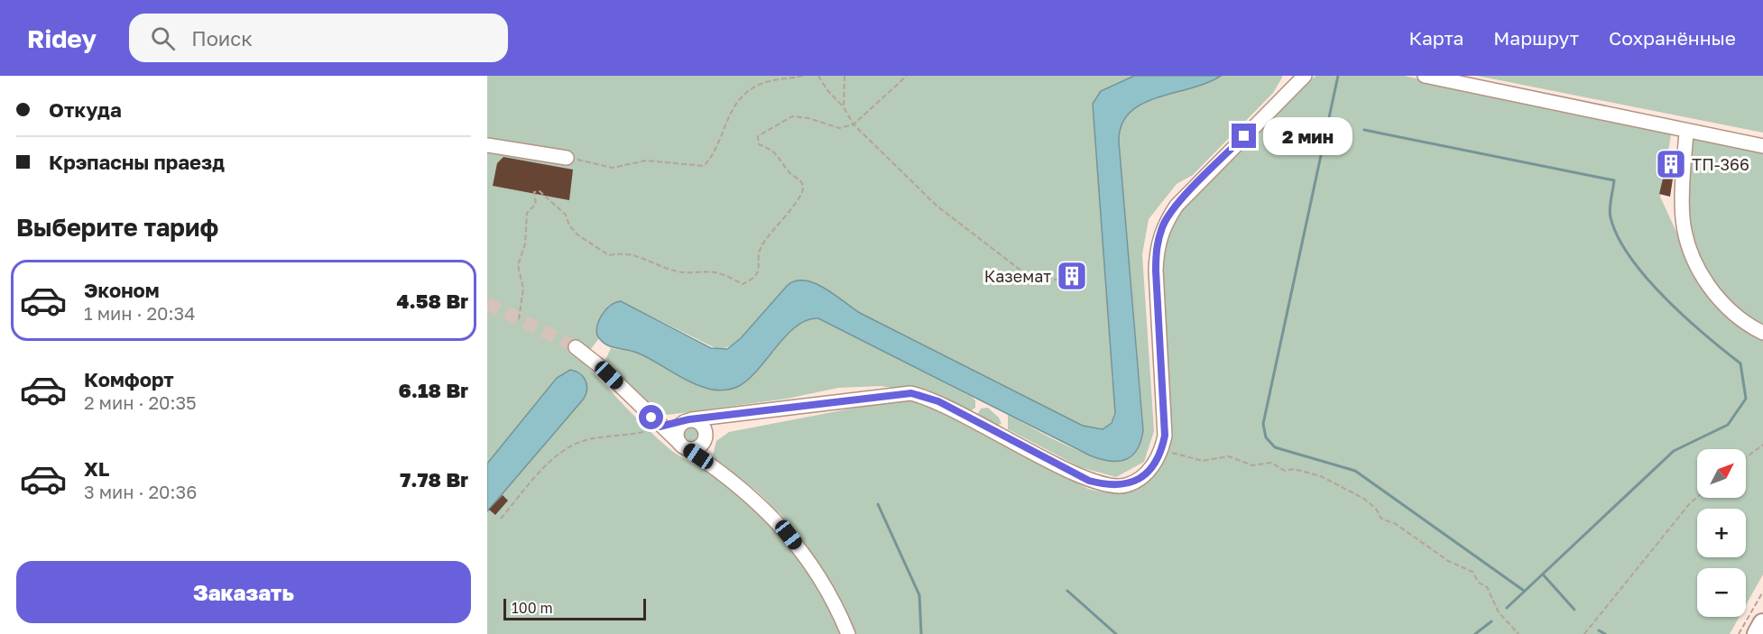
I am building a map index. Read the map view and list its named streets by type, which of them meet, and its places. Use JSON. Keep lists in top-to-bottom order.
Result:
{
  "places": {
    "building": ["ТП-366", "Каземат"]
  },
  "scale_bar": "100 m",
  "north": "top right",
  "page": {
    "header": "Ridey",
    "search": "Поиск",
    "nav": ["Карта", "Маршрут", "Сохранённые"],
    "banner": ["Откуда", "Крэпасны праезд"],
    "bubble": "2 мин",
    "heading": "Выберите тариф",
    "list": [
      {
        "name": "Эконом",
        "note": "1 мин · 20:34",
        "value": "4.58 Br"
      },
      {
        "name": "Комфорт",
        "note": "2 мин · 20:35",
        "value": "6.18 Br"
      },
      {
        "name": "XL",
        "note": "3 мин · 20:36",
        "value": "7.78 Br"
      }
    ],
    "map_buttons": ["+", "−"],
    "buttons": "Заказать",
    "scale": "100 m"
  }
}
